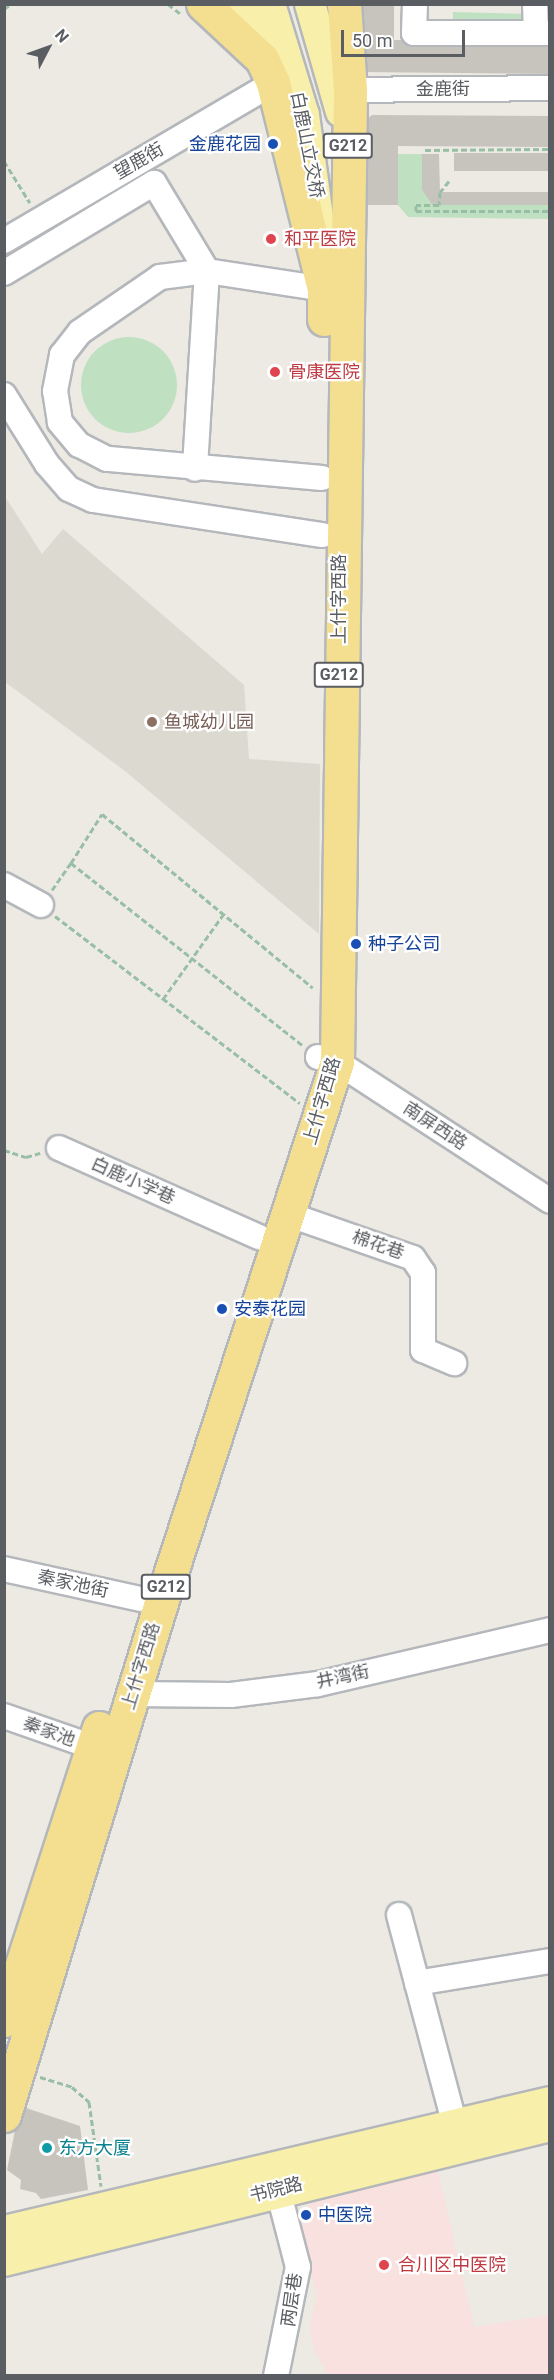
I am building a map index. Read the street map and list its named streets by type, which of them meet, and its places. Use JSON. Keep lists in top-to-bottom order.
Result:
{
  "streets": {
    "highway": ["G212", "上什字西路"],
    "main road": ["白鹿山立交桥", "书院路"],
    "street": [
      "金鹿街",
      "望鹿街",
      "南屏西路",
      "白鹿小学巷",
      "棉花巷",
      "秦家池街",
      "井湾街",
      "秦家池",
      "两层巷"
    ]
  },
  "crossings": [
    ["金鹿街", "上什字西路"],
    ["白鹿山立交桥", "上什字西路"],
    ["G212", "望鹿街"],
    ["G212", "上什字西路"],
    ["望鹿街", "上什字西路"],
    ["上什字西路", "南屏西路"],
    ["上什字西路", "白鹿小学巷"],
    ["上什字西路", "棉花巷"],
    ["上什字西路", "秦家池街"],
    ["上什字西路", "井湾街"],
    ["上什字西路", "秦家池"],
    ["书院路", "两层巷"]
  ],
  "places": [
    "金鹿花园",
    "和平医院",
    "骨康医院",
    "鱼城幼儿园",
    "种子公司",
    "安泰花园",
    "东方大厦",
    "中医院",
    "合川区中医院"
  ],
  "scale_bar": "50 m",
  "north": "top right"
}
